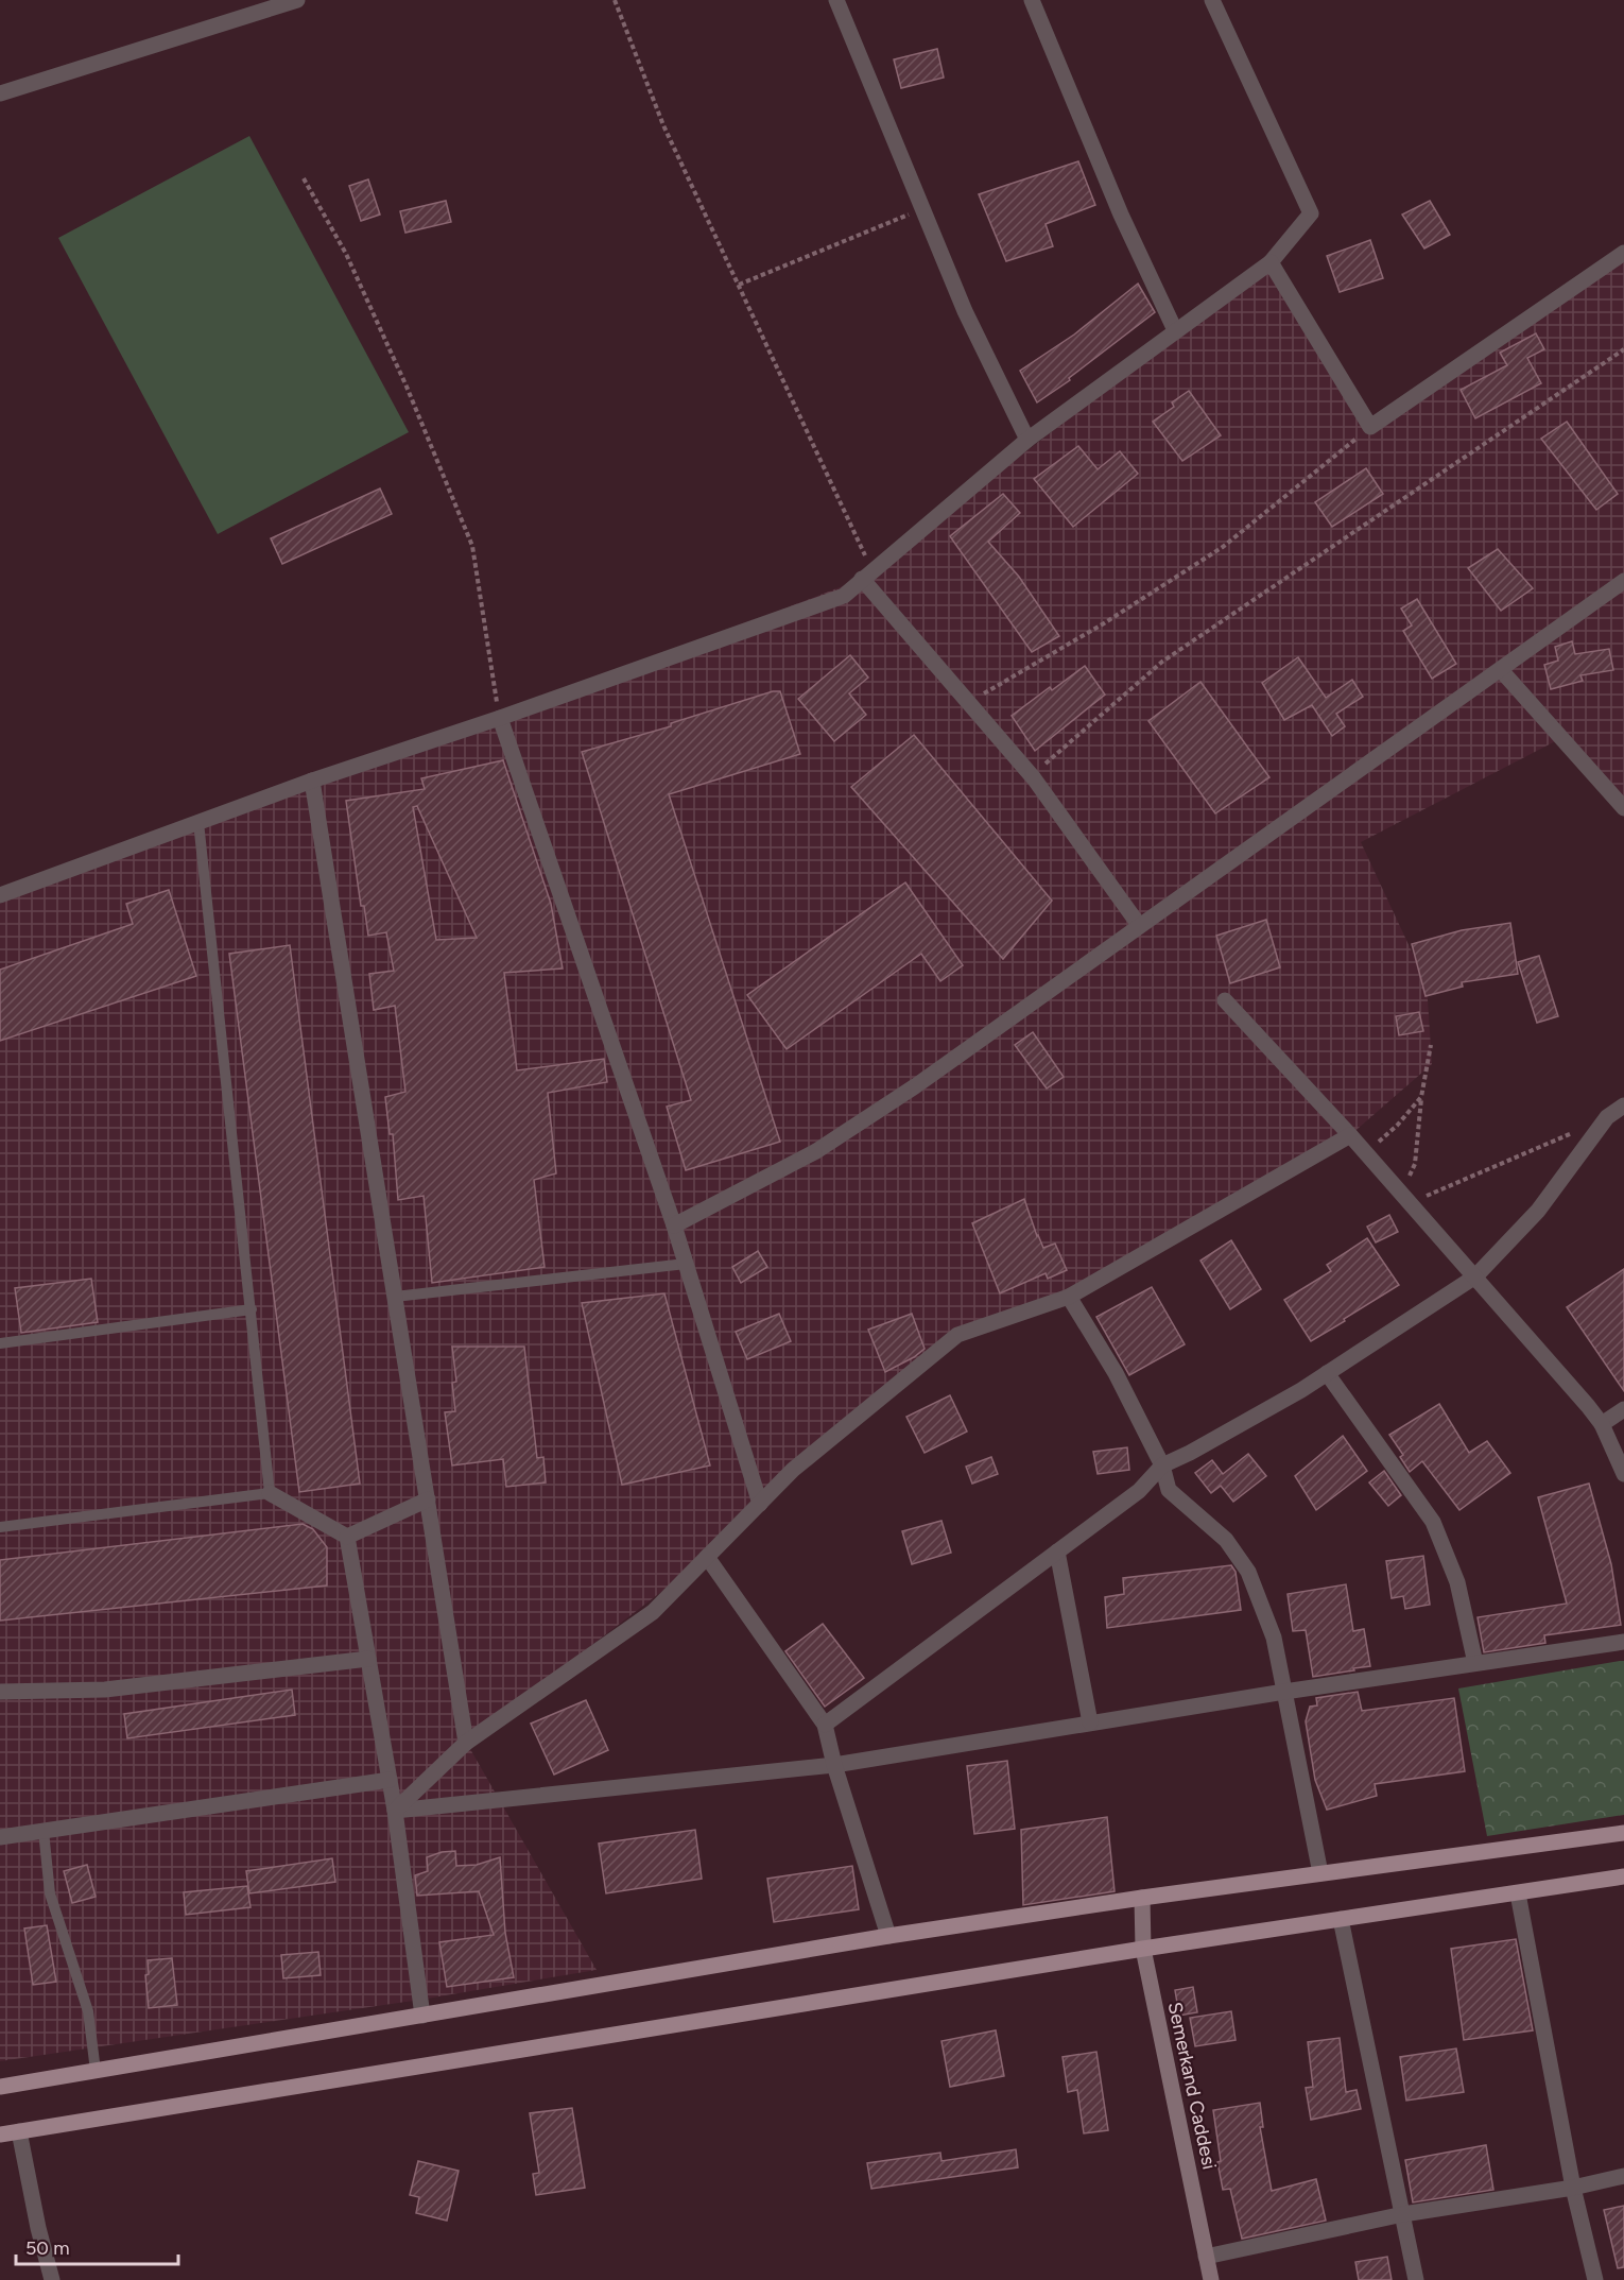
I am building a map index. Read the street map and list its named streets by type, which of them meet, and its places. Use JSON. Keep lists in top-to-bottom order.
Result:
{
  "streets": {
    "street": ["Semerkand Caddesi"]
  },
  "scale_bar": "50 m"
}
